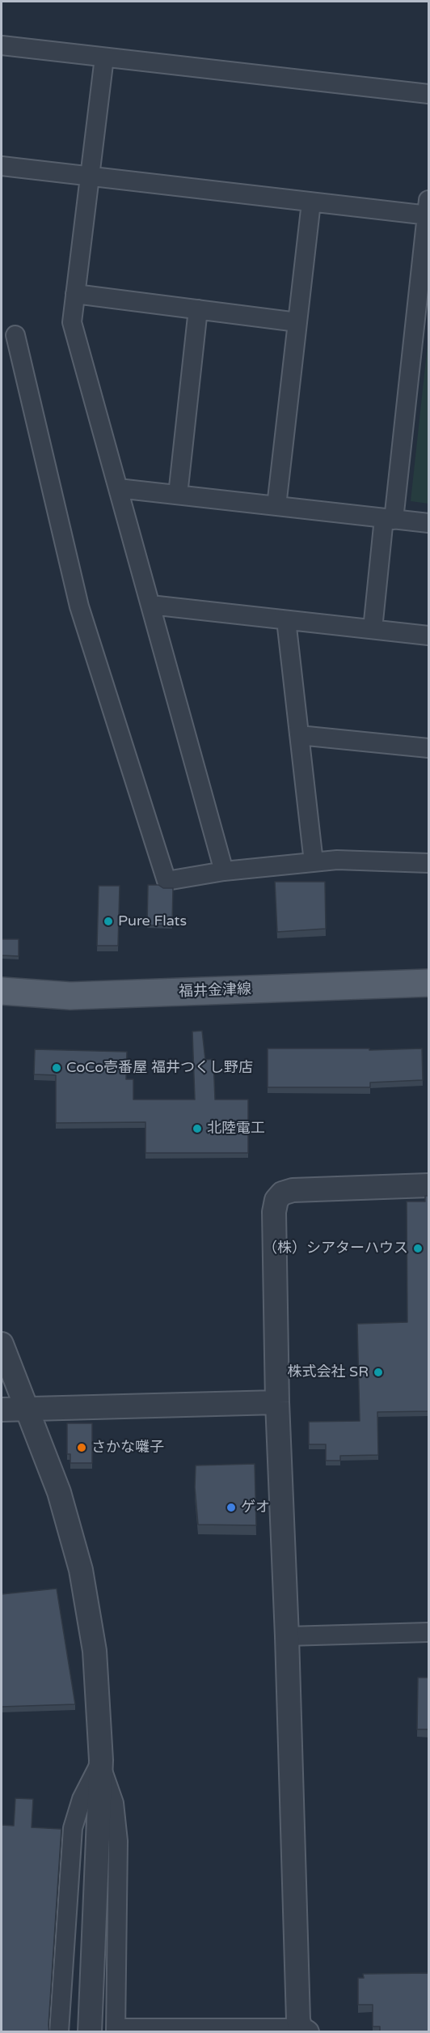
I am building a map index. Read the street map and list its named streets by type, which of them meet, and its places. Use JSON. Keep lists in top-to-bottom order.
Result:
{
  "streets": {
    "main road": ["福井金津線"]
  },
  "places": [
    "Pure Flats",
    "CoCo壱番屋 福井つくし野店",
    "北陸電工",
    "（株）シアターハウス",
    "株式会社 SR",
    "さかな囃子",
    "ゲオ"
  ]
}
